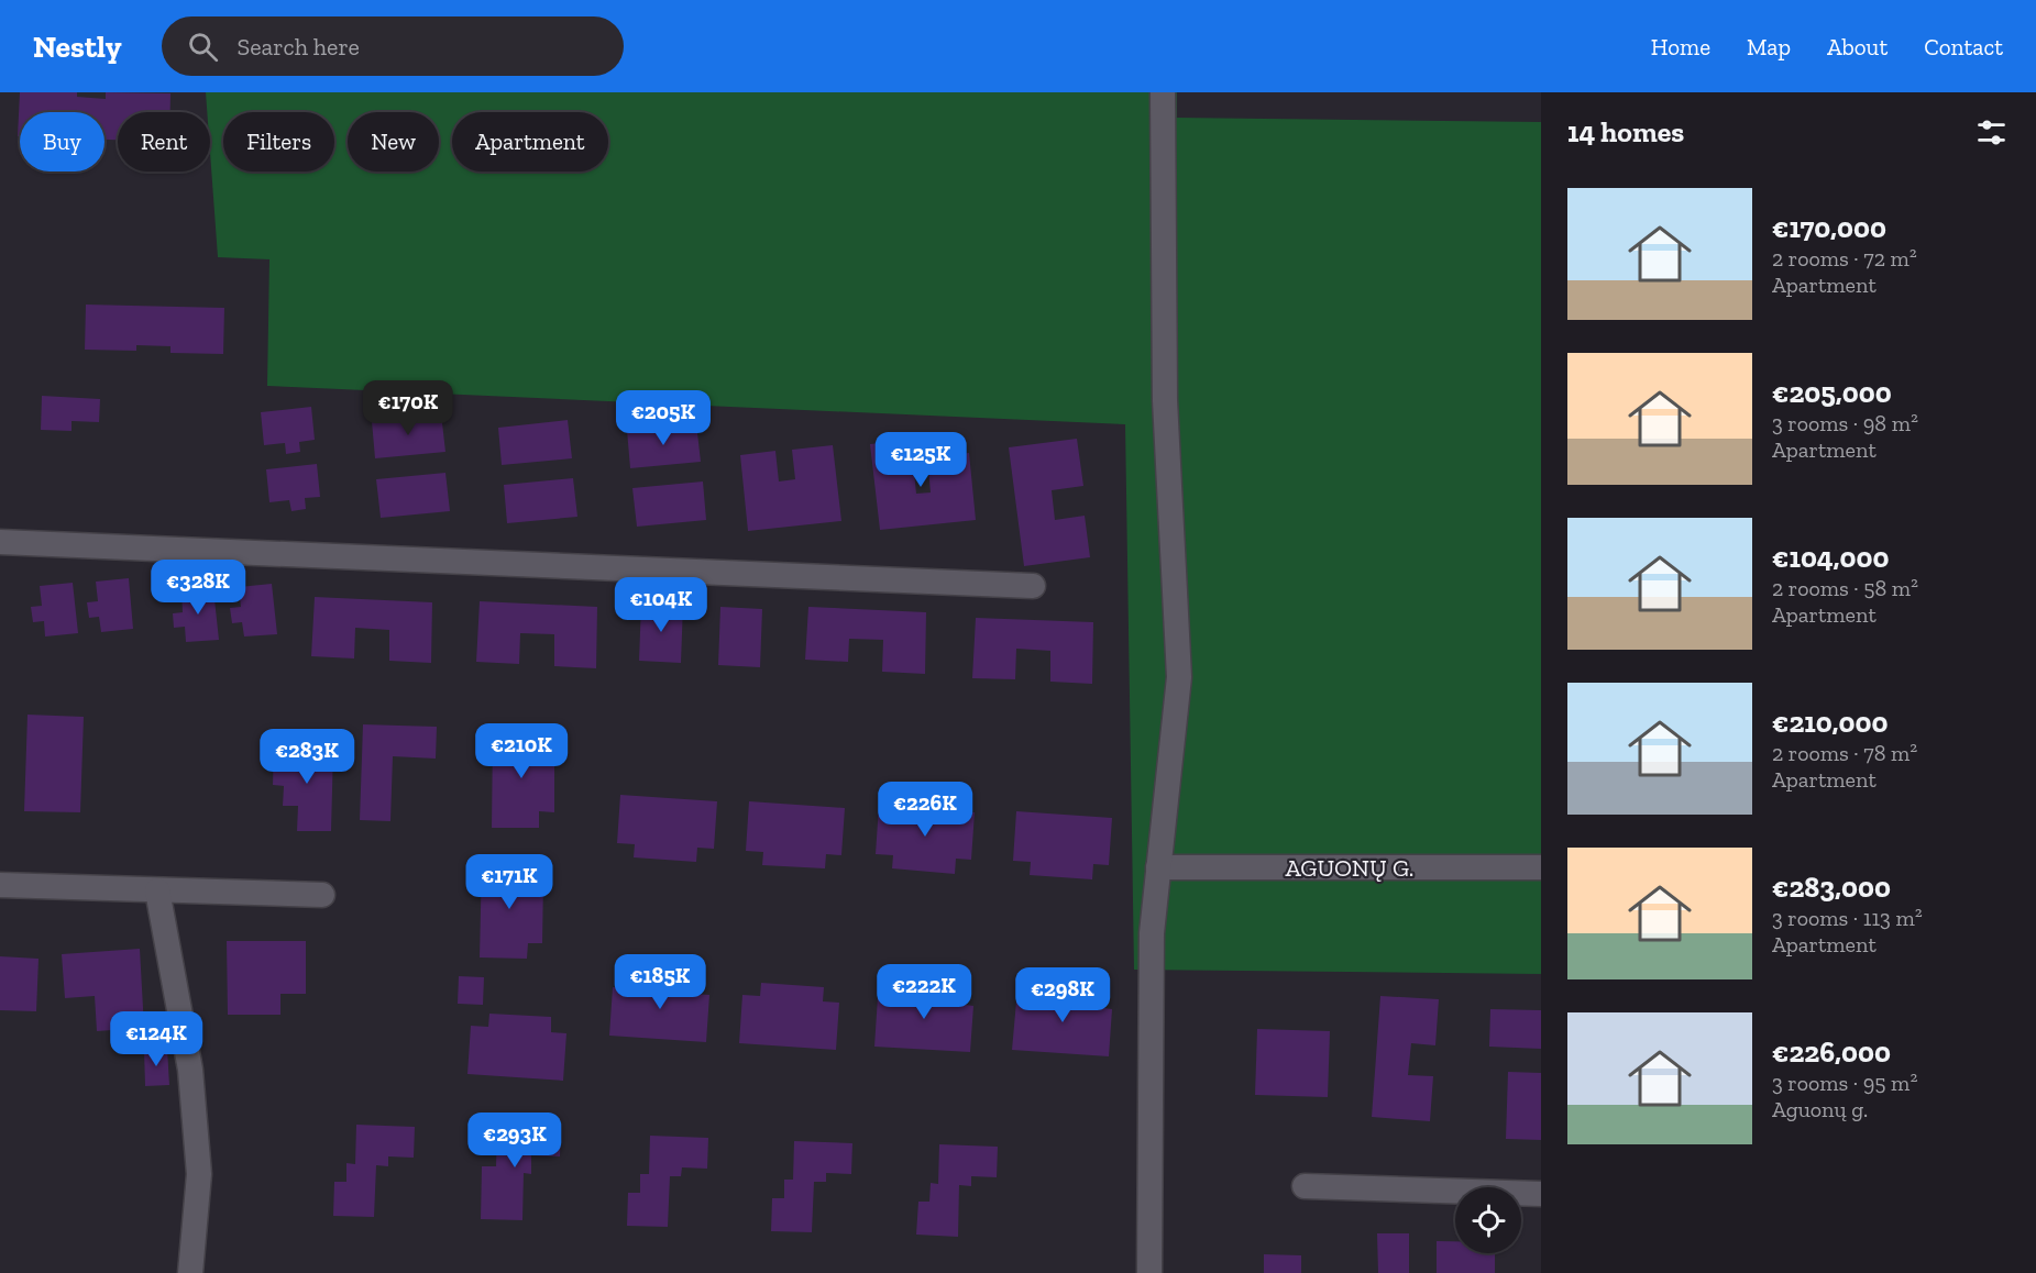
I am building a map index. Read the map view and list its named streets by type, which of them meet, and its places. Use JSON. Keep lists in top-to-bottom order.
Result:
{
  "streets": {
    "street": ["AGUONŲ G."]
  },
  "page": {
    "header": "Nestly",
    "search": "Search here",
    "nav": [
      "Home",
      "Map",
      "About",
      "Contact"
    ],
    "heading": "14 homes",
    "chip": [
      "Buy",
      "Rent",
      "Filters",
      "New",
      "Apartment"
    ],
    "list": [
      {
        "name": "€170,000",
        "note": "2 rooms · 72 m² · Apartment"
      },
      {
        "name": "€205,000",
        "note": "3 rooms · 98 m² · Apartment"
      },
      {
        "name": "€104,000",
        "note": "2 rooms · 58 m² · Apartment"
      },
      {
        "name": "€210,000",
        "note": "2 rooms · 78 m² · Apartment"
      },
      {
        "name": "€283,000",
        "note": "3 rooms · 113 m² · Apartment"
      },
      {
        "name": "€226,000",
        "note": "3 rooms · 95 m² · Aguonų g."
      }
    ],
    "price": [
      "€170K",
      "€205K",
      "€125K",
      "€328K",
      "€104K",
      "€210K",
      "€283K",
      "€226K",
      "€171K",
      "€185K",
      "€222K",
      "€298K",
      "€124K",
      "€293K"
    ]
  }
}
